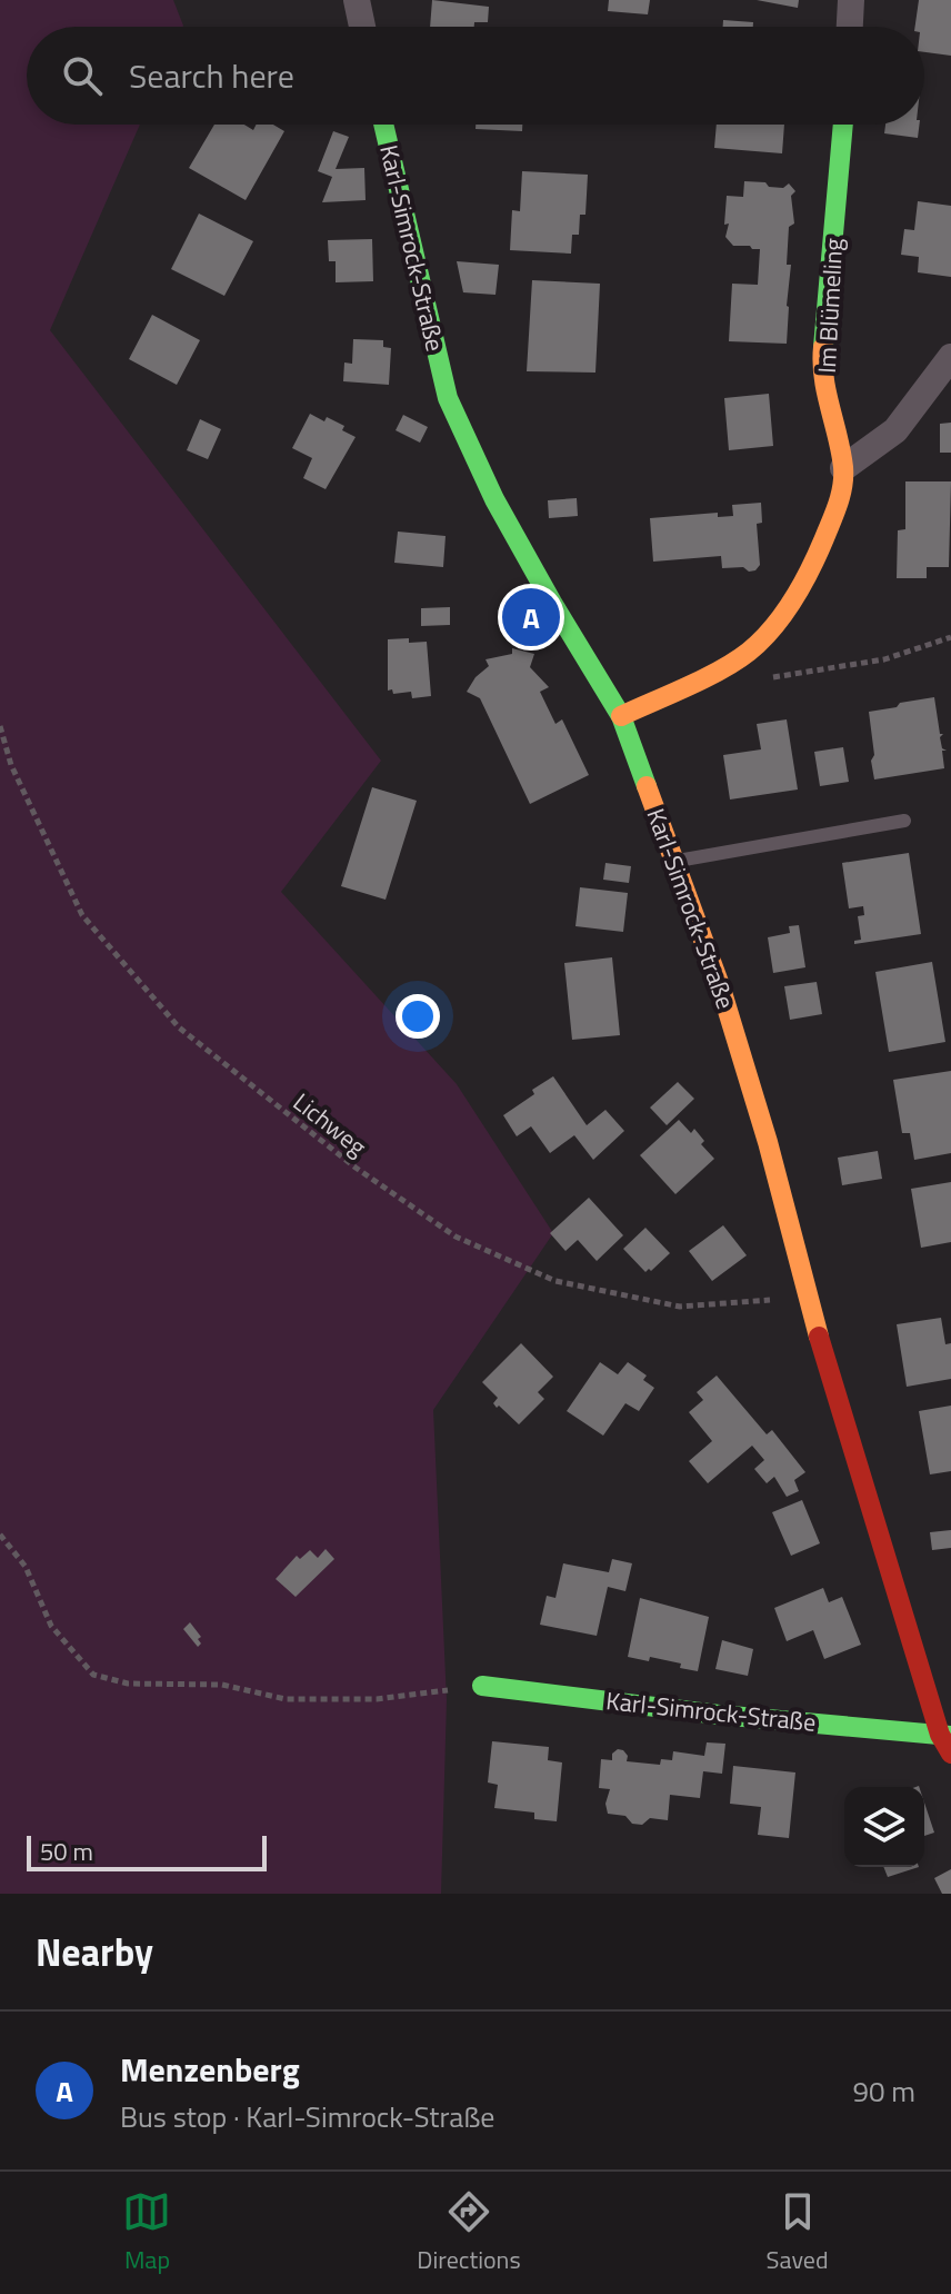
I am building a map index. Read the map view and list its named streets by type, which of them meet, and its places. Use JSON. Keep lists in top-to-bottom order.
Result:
{
  "streets": {
    "street": ["Karl-Simrock-Straße", "Im Blümeling"],
    "path": ["Lichweg"]
  },
  "crossings": [
    ["Karl-Simrock-Straße", "Im Blümeling"],
    ["Karl-Simrock-Straße", "Lichweg"]
  ],
  "scale_bar": "50 m",
  "page": {
    "search": "Search here",
    "pins": "A",
    "scale": "50 m",
    "heading": "Nearby",
    "list": [
      {
        "mark": "A",
        "name": "Menzenberg",
        "note": "Bus stop · Karl-Simrock-Straße",
        "value": "90 m"
      }
    ],
    "nav": ["Map", "Directions", "Saved"]
  }
}
